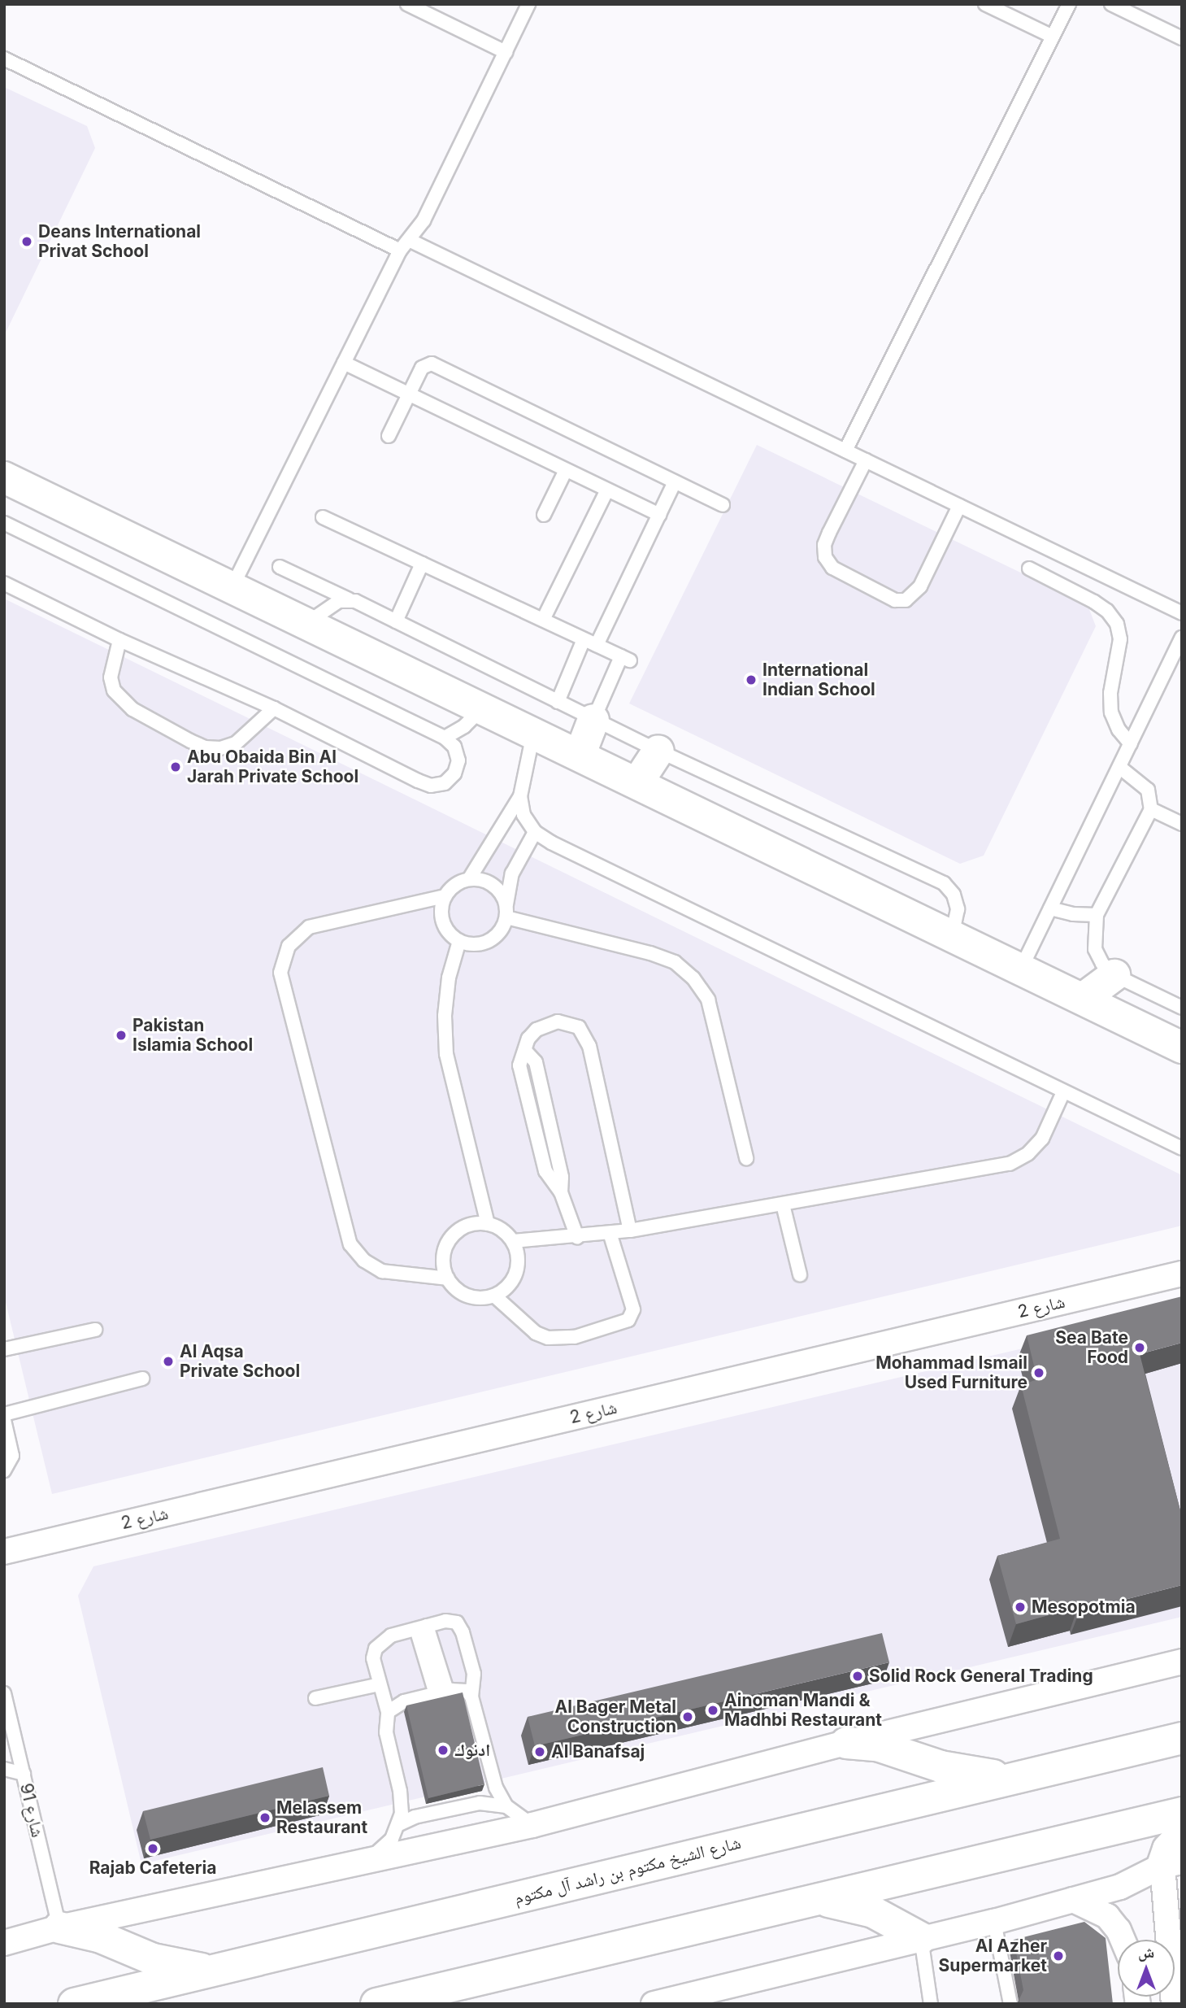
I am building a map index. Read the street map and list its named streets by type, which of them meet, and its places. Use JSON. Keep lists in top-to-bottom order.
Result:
{
  "streets": {
    "main road": ["شارع الشيخ مكتوم بن راشد آل مكتوم"],
    "street": ["شارع 2"],
    "lane": ["شارع 91"]
  },
  "places": [
    "Deans International Privat School",
    "International Indian School",
    "Abu Obaida Bin Al Jarah Private School",
    "Pakistan Islamia School",
    "Sea Bate Food",
    "Al Aqsa Private School",
    "Mohammad Ismail Used Furniture",
    "Mesopotmia",
    "Solid Rock General Trading",
    "Ainoman Mandi & Madhbi Restaurant",
    "Al Bager Metal Construction",
    "ادنوك",
    "Al Banafsaj",
    "Melassem Restaurant",
    "Rajab Cafeteria",
    "Al Azher Supermarket"
  ],
  "north": "top"
}
